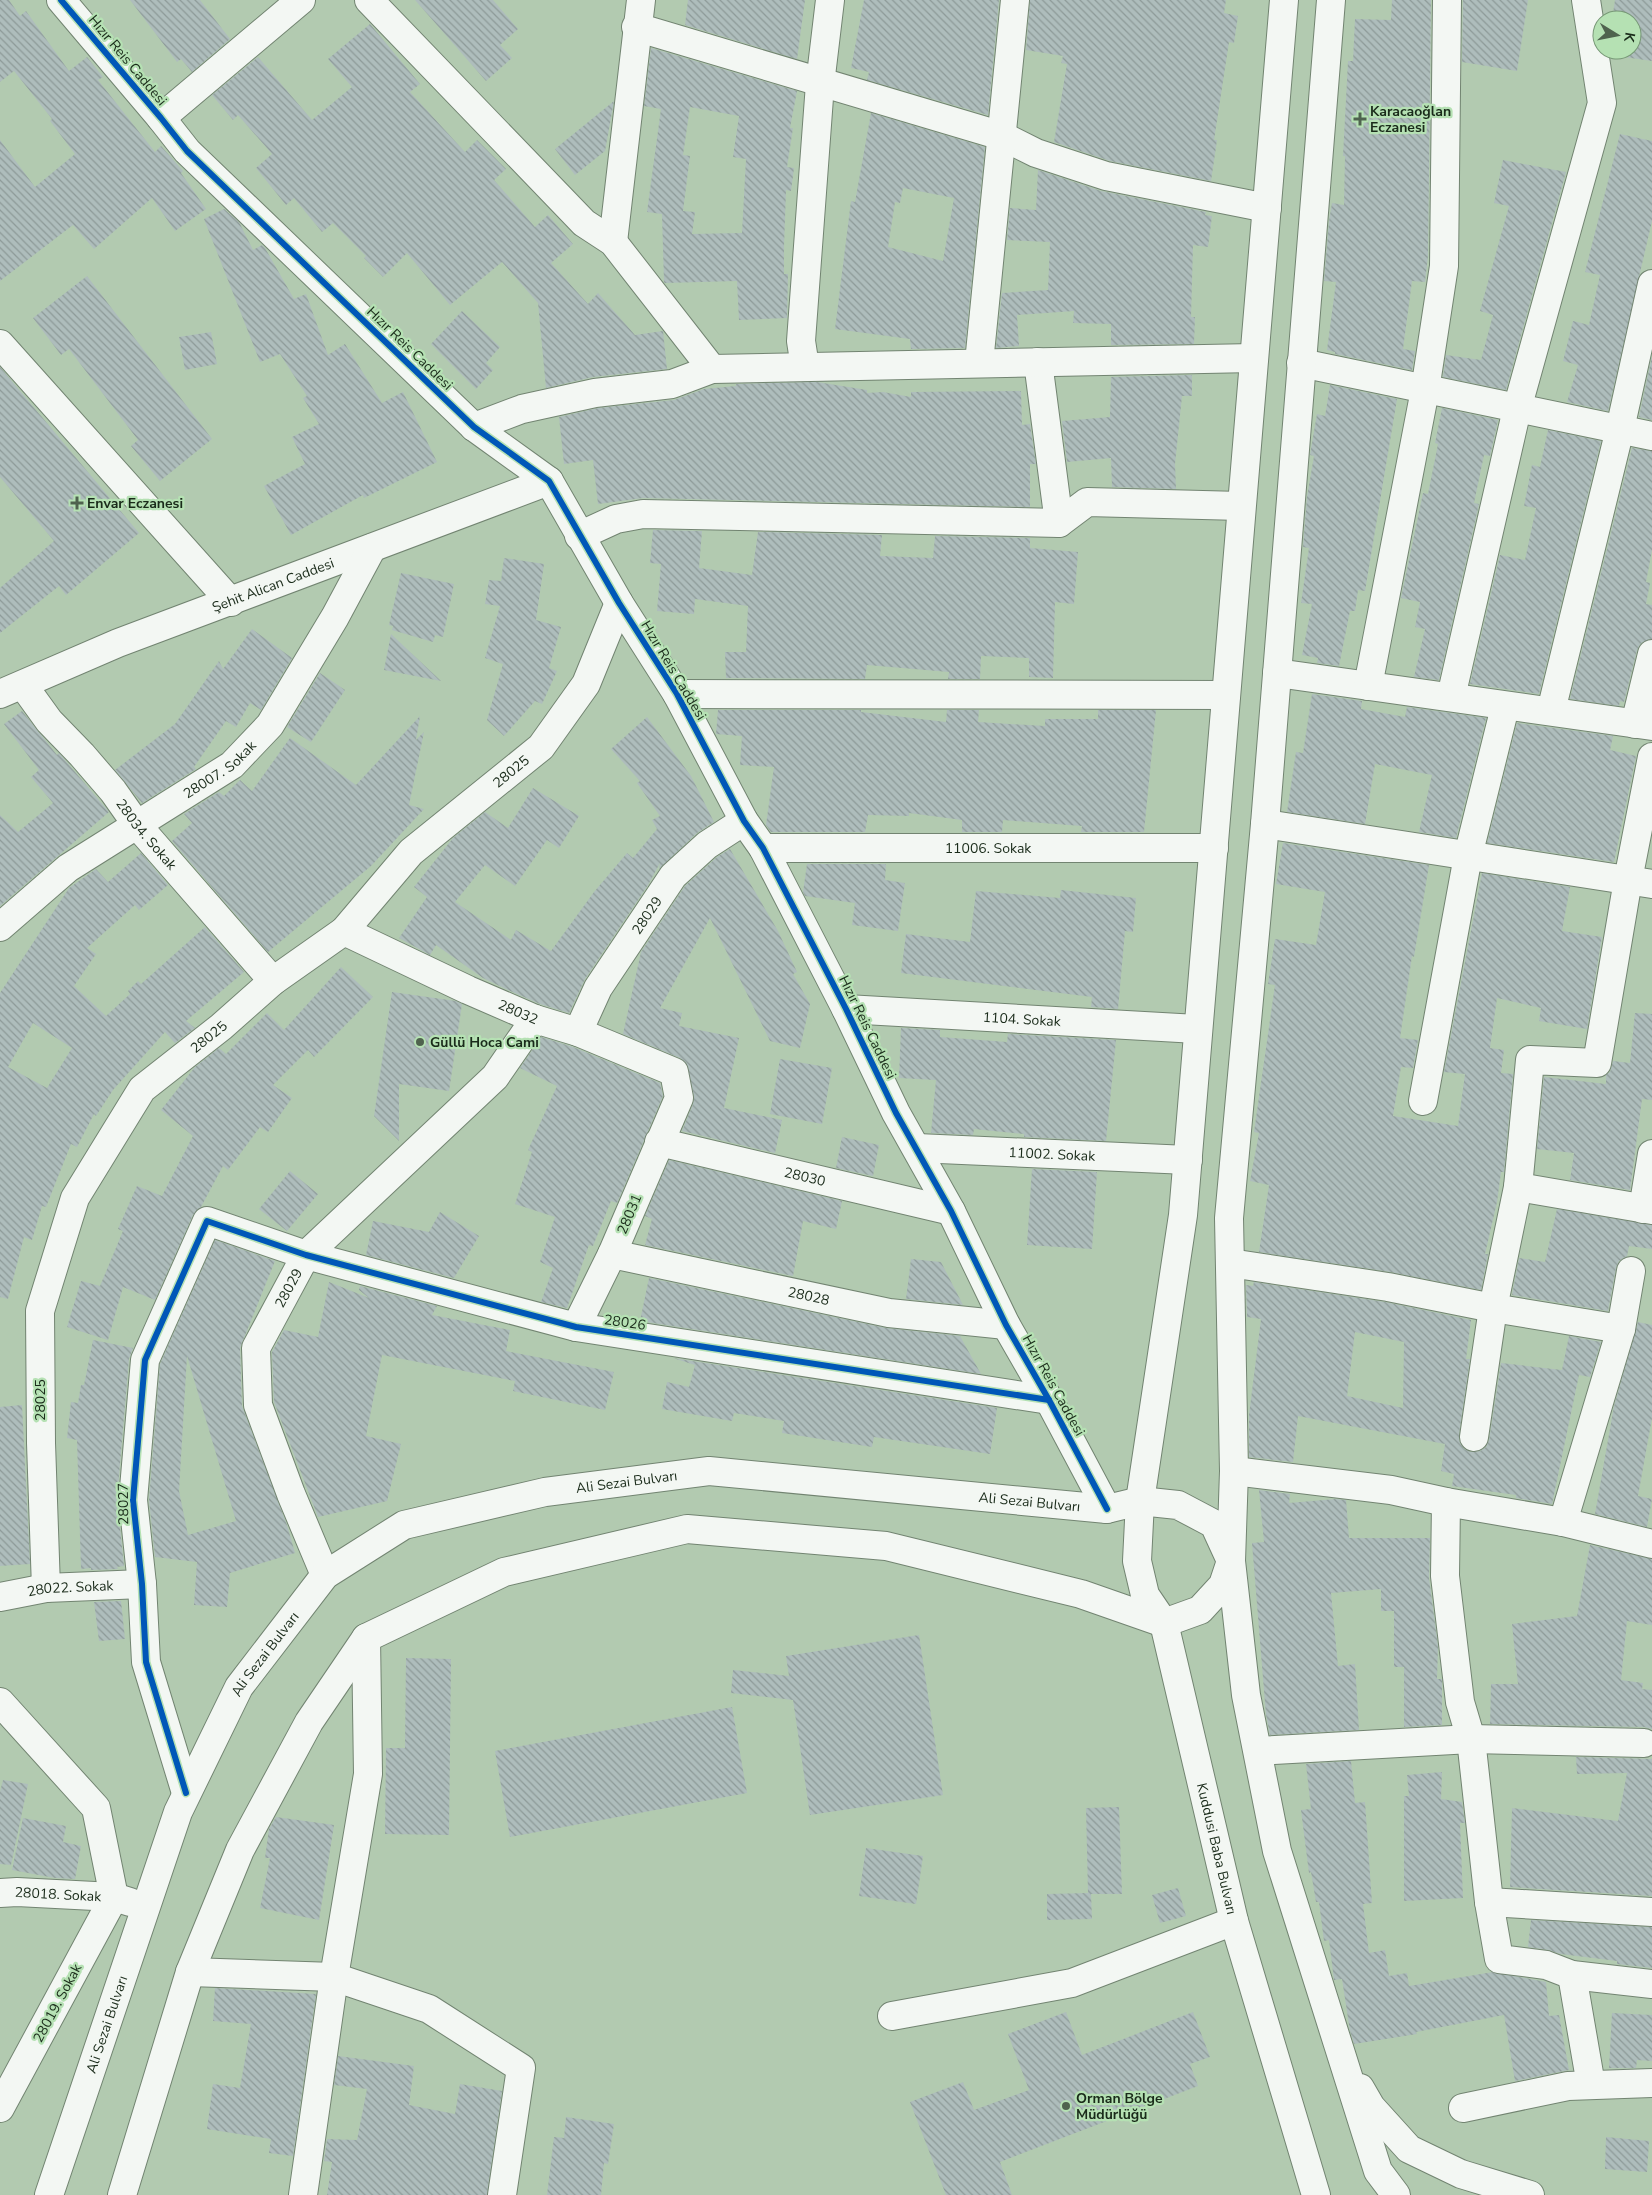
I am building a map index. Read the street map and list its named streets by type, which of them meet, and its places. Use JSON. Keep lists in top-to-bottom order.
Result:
{
  "streets": {
    "street": [
      "Hızır Reis Caddesi",
      "Şehit Alican Caddesi",
      "28007. Sokak",
      "28025",
      "28034. Sokak",
      "11006. Sokak",
      "28029",
      "28032",
      "1104. Sokak",
      "11002. Sokak",
      "28030",
      "28031",
      "28028",
      "28026",
      "Ali Sezai Bulvarı",
      "28027",
      "28022. Sokak",
      "Kuddusi Baba Bulvarı",
      "28018. Sokak",
      "28019. Sokak"
    ]
  },
  "crossings": [
    ["Hızır Reis Caddesi", "Şehit Alican Caddesi"],
    ["Hızır Reis Caddesi", "28025"],
    ["Hızır Reis Caddesi", "11006. Sokak"],
    ["Hızır Reis Caddesi", "28029"],
    ["Hızır Reis Caddesi", "1104. Sokak"],
    ["Hızır Reis Caddesi", "11002. Sokak"],
    ["Hızır Reis Caddesi", "28030"],
    ["Hızır Reis Caddesi", "28028"],
    ["Hızır Reis Caddesi", "28026"],
    ["Hızır Reis Caddesi", "Ali Sezai Bulvarı"],
    ["Şehit Alican Caddesi", "28007. Sokak"],
    ["Şehit Alican Caddesi", "28034. Sokak"],
    ["28007. Sokak", "28034. Sokak"],
    ["28025", "28034. Sokak"],
    ["28025", "28032"],
    ["28025", "28022. Sokak"],
    ["11006. Sokak", "Kuddusi Baba Bulvarı"],
    ["28029", "28032"],
    ["28029", "28026"],
    ["28029", "Ali Sezai Bulvarı"],
    ["28032", "28031"],
    ["1104. Sokak", "Kuddusi Baba Bulvarı"],
    ["11002. Sokak", "Kuddusi Baba Bulvarı"],
    ["28030", "28031"],
    ["28031", "28028"],
    ["28031", "28026"],
    ["28026", "28027"],
    ["Ali Sezai Bulvarı", "28027"],
    ["Ali Sezai Bulvarı", "Kuddusi Baba Bulvarı"],
    ["28027", "28022. Sokak"],
    ["28018. Sokak", "28019. Sokak"]
  ],
  "places": {
    "health": ["Karacaoğlan Eczanesi", "Envar Eczanesi"],
    "other": ["Güllü Hoca Cami", "Orman Bölge Müdürlüğü"]
  },
  "north": "right"
}
